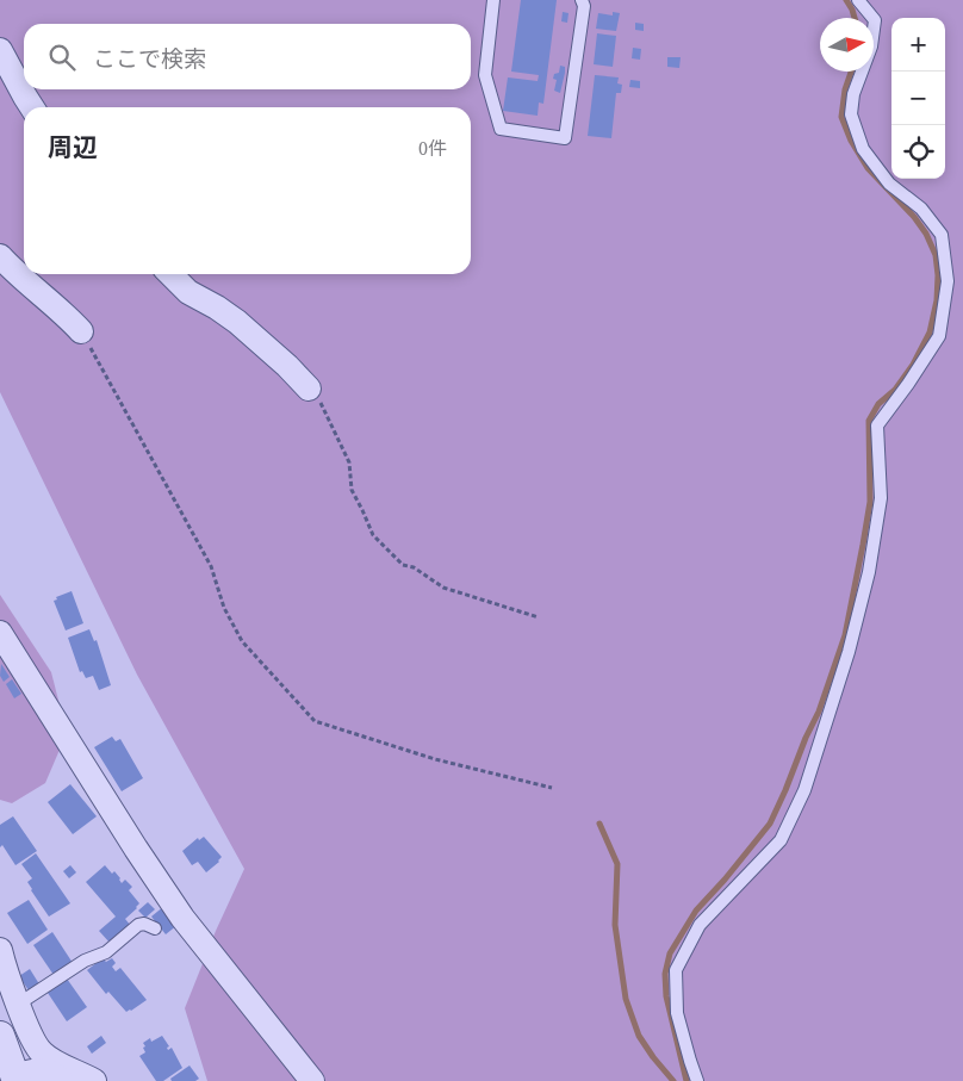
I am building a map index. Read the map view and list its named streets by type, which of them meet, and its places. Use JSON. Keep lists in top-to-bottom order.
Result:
{
  "north": "right",
  "page": {
    "map_buttons": ["+", "−"],
    "search": "ここで検索",
    "heading": ["周辺", "0件"]
  }
}
